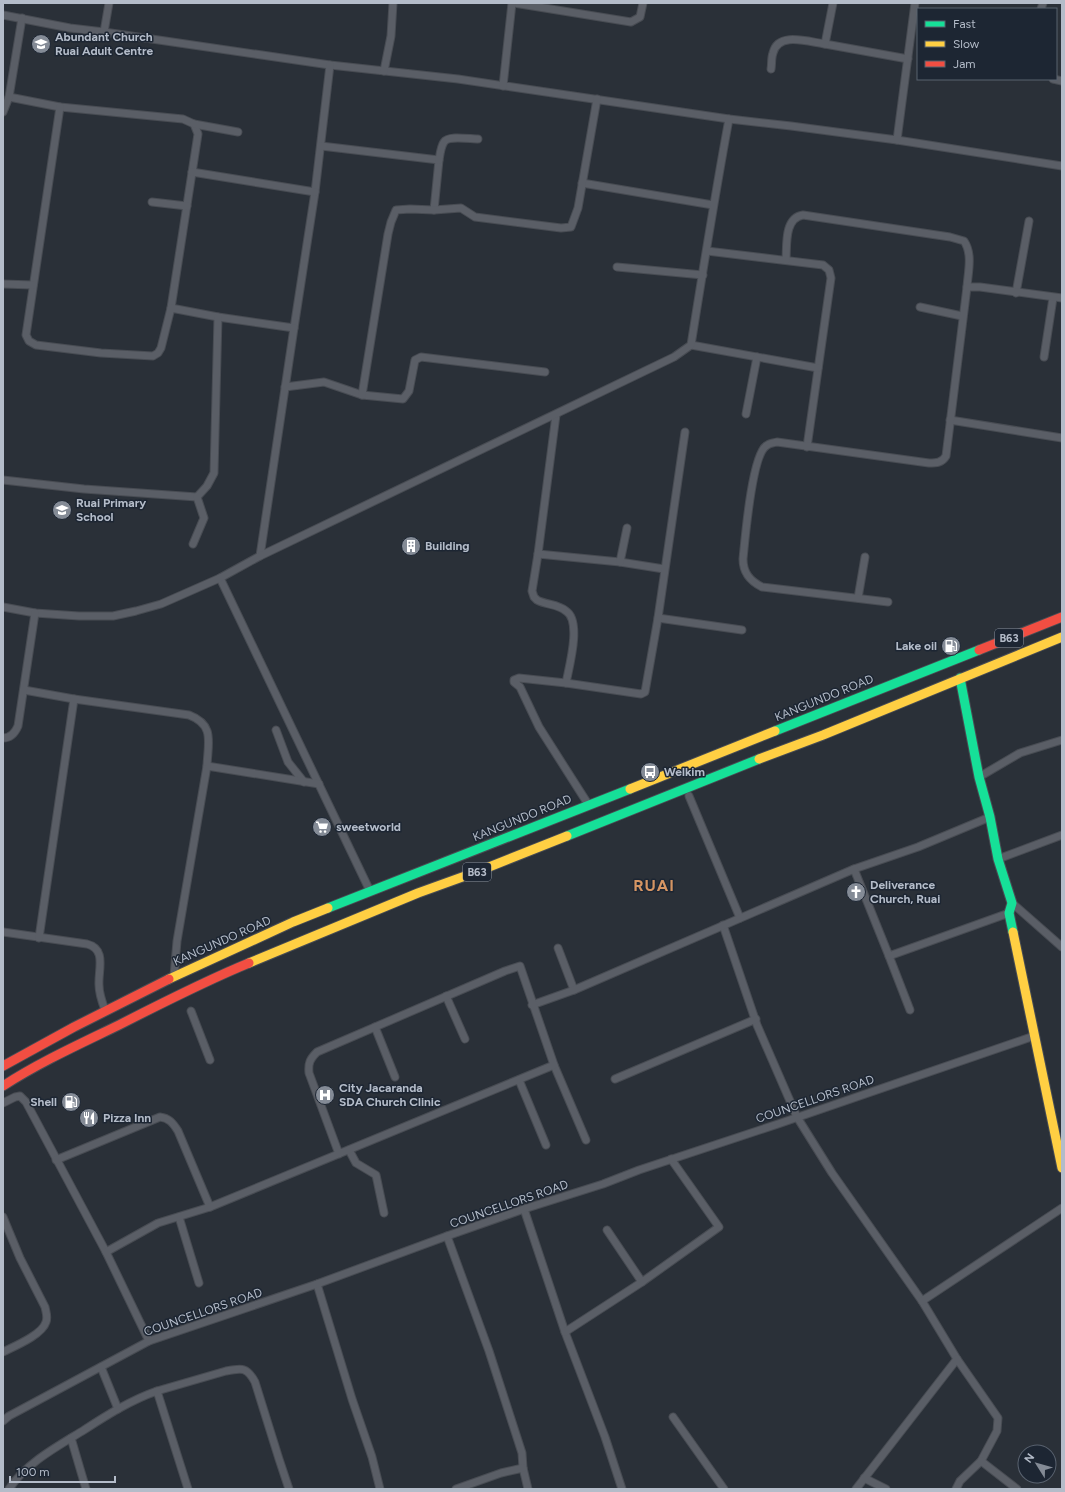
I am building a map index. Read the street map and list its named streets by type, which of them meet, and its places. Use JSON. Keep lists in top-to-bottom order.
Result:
{
  "streets": {
    "main road": ["B63", "KANGUNDO ROAD"],
    "street": ["COUNCELLORS ROAD"]
  },
  "districts": ["RUAI"],
  "places": {
    "school or university": ["Abundant Church Ruai Adult Centre", "Ruai Primary School"],
    "building": ["Building"],
    "fuel station": ["Lake oil", "Shell"],
    "bus stop": ["Welkim"],
    "supermarket": ["sweetworld"],
    "church": ["Deliverance Church, Ruai"],
    "hospital": ["City Jacaranda SDA Church Clinic"],
    "restaurant": ["Pizza Inn"]
  },
  "legend": ["Fast", "Slow", "Jam"],
  "scale_bar": "100 m",
  "north": "top left"
}
